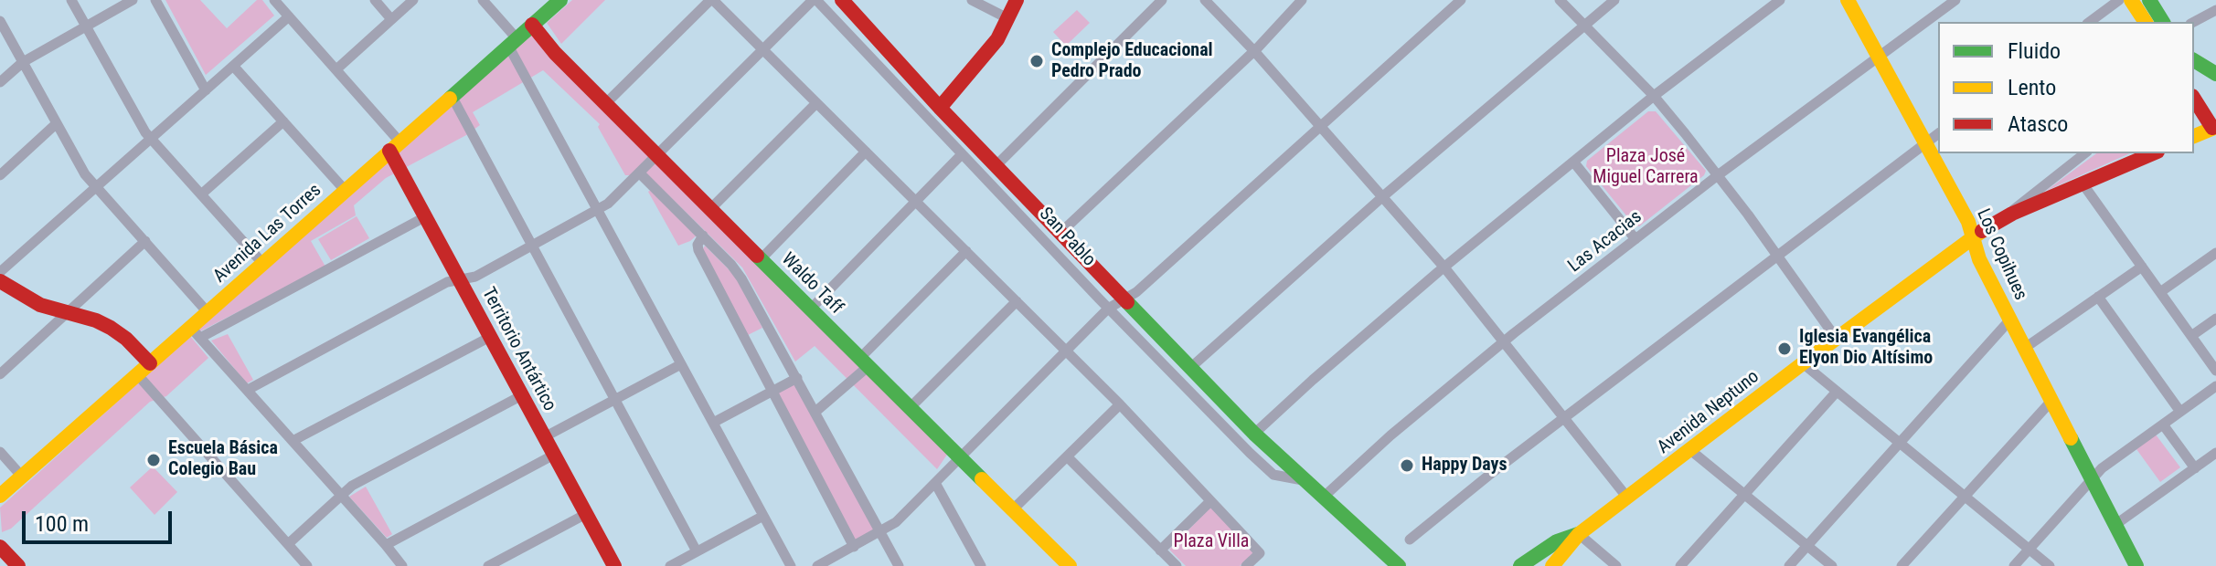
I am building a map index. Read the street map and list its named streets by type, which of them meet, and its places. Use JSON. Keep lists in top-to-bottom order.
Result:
{
  "streets": {
    "main road": [
      "Avenida Las Torres",
      "San Pablo",
      "Los Copihues",
      "Waldo Taff",
      "Territorio Antártico",
      "Avenida Neptuno"
    ],
    "street": ["Las Acacias"]
  },
  "crossings": [
    ["Avenida Las Torres", "Waldo Taff"],
    ["Avenida Las Torres", "Territorio Antártico"],
    ["San Pablo", "Las Acacias"],
    ["Las Acacias", "Los Copihues"],
    ["Los Copihues", "Avenida Neptuno"]
  ],
  "parks": ["Plaza José Miguel Carrera", "Plaza Villa"],
  "places": [
    "Complejo Educacional Pedro Prado",
    "Iglesia Evangélica Elyon Dio Altísimo",
    "Escuela Básica Colegio Bau",
    "Happy Days"
  ],
  "legend": ["Fluido", "Lento", "Atasco"],
  "scale_bar": "100 m"
}
